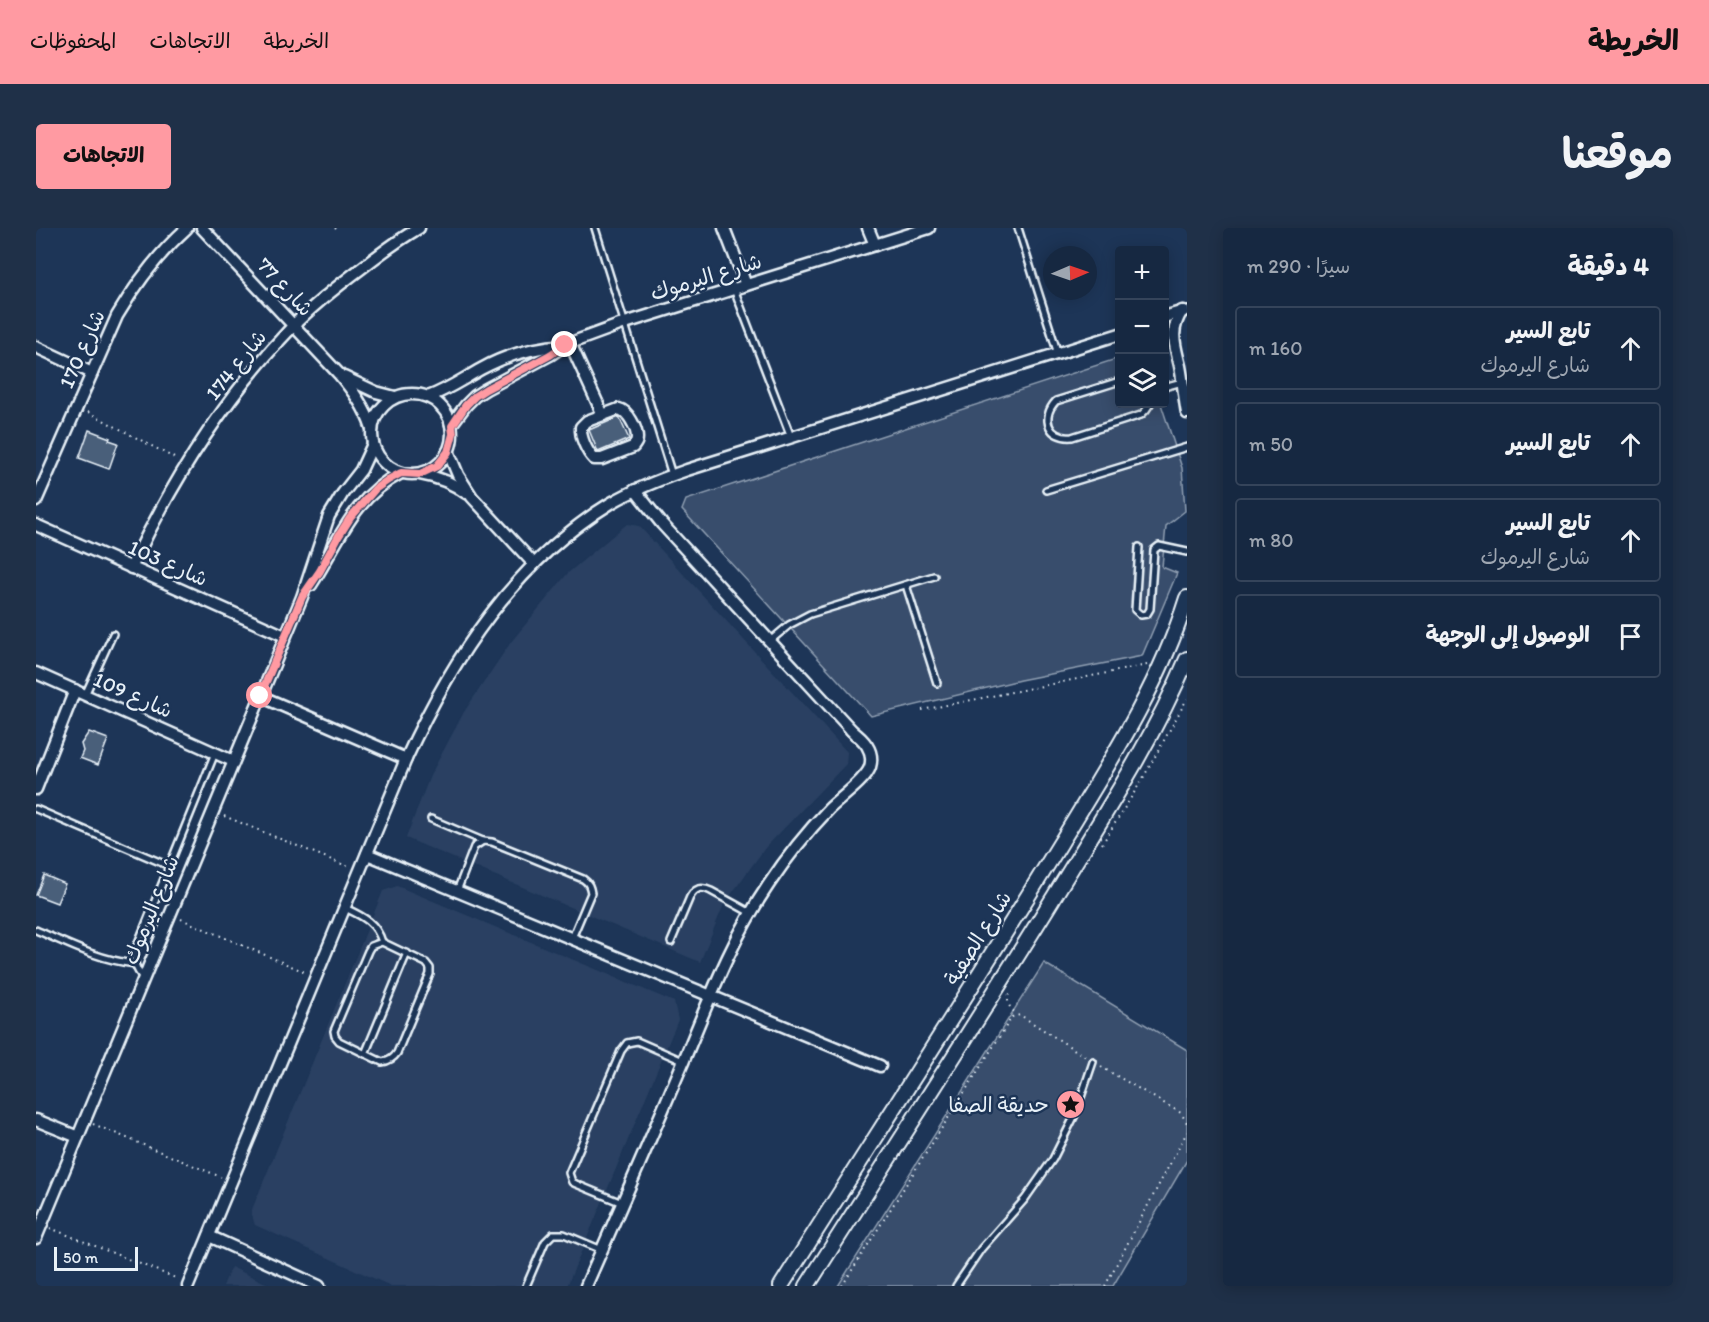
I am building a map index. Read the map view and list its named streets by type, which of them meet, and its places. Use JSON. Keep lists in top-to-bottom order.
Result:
{
  "streets": {
    "main road": ["شارع الصفية"],
    "street": [
      "شارع اليرموك",
      "شارع 77",
      "شارع 170",
      "شارع 174",
      "شارع 103",
      "شارع 109"
    ]
  },
  "crossings": [
    ["شارع اليرموك", "شارع 77"],
    ["شارع اليرموك", "شارع 103"],
    ["شارع اليرموك", "شارع 109"],
    ["شارع 77", "شارع 174"],
    ["شارع 174", "شارع 103"]
  ],
  "places": {
    "place": ["حديقة الصفا"]
  },
  "scale_bar": "50 m",
  "north": "right",
  "page": {
    "header": "الخريطة",
    "nav": ["الخريطة", "الاتجاهات", "المحفوظات"],
    "title": "موقعنا",
    "buttons": "الاتجاهات",
    "heading": ["4 دقيقة", "سيرًا · 290 m"],
    "map_buttons": ["+", "−"],
    "list": [
      ["تابع السير", "شارع اليرموك", "160 m"],
      ["تابع السير", "50 m"],
      ["تابع السير", "شارع اليرموك", "80 m"],
      "الوصول إلى الوجهة"
    ],
    "scale": "50 m"
  }
}
